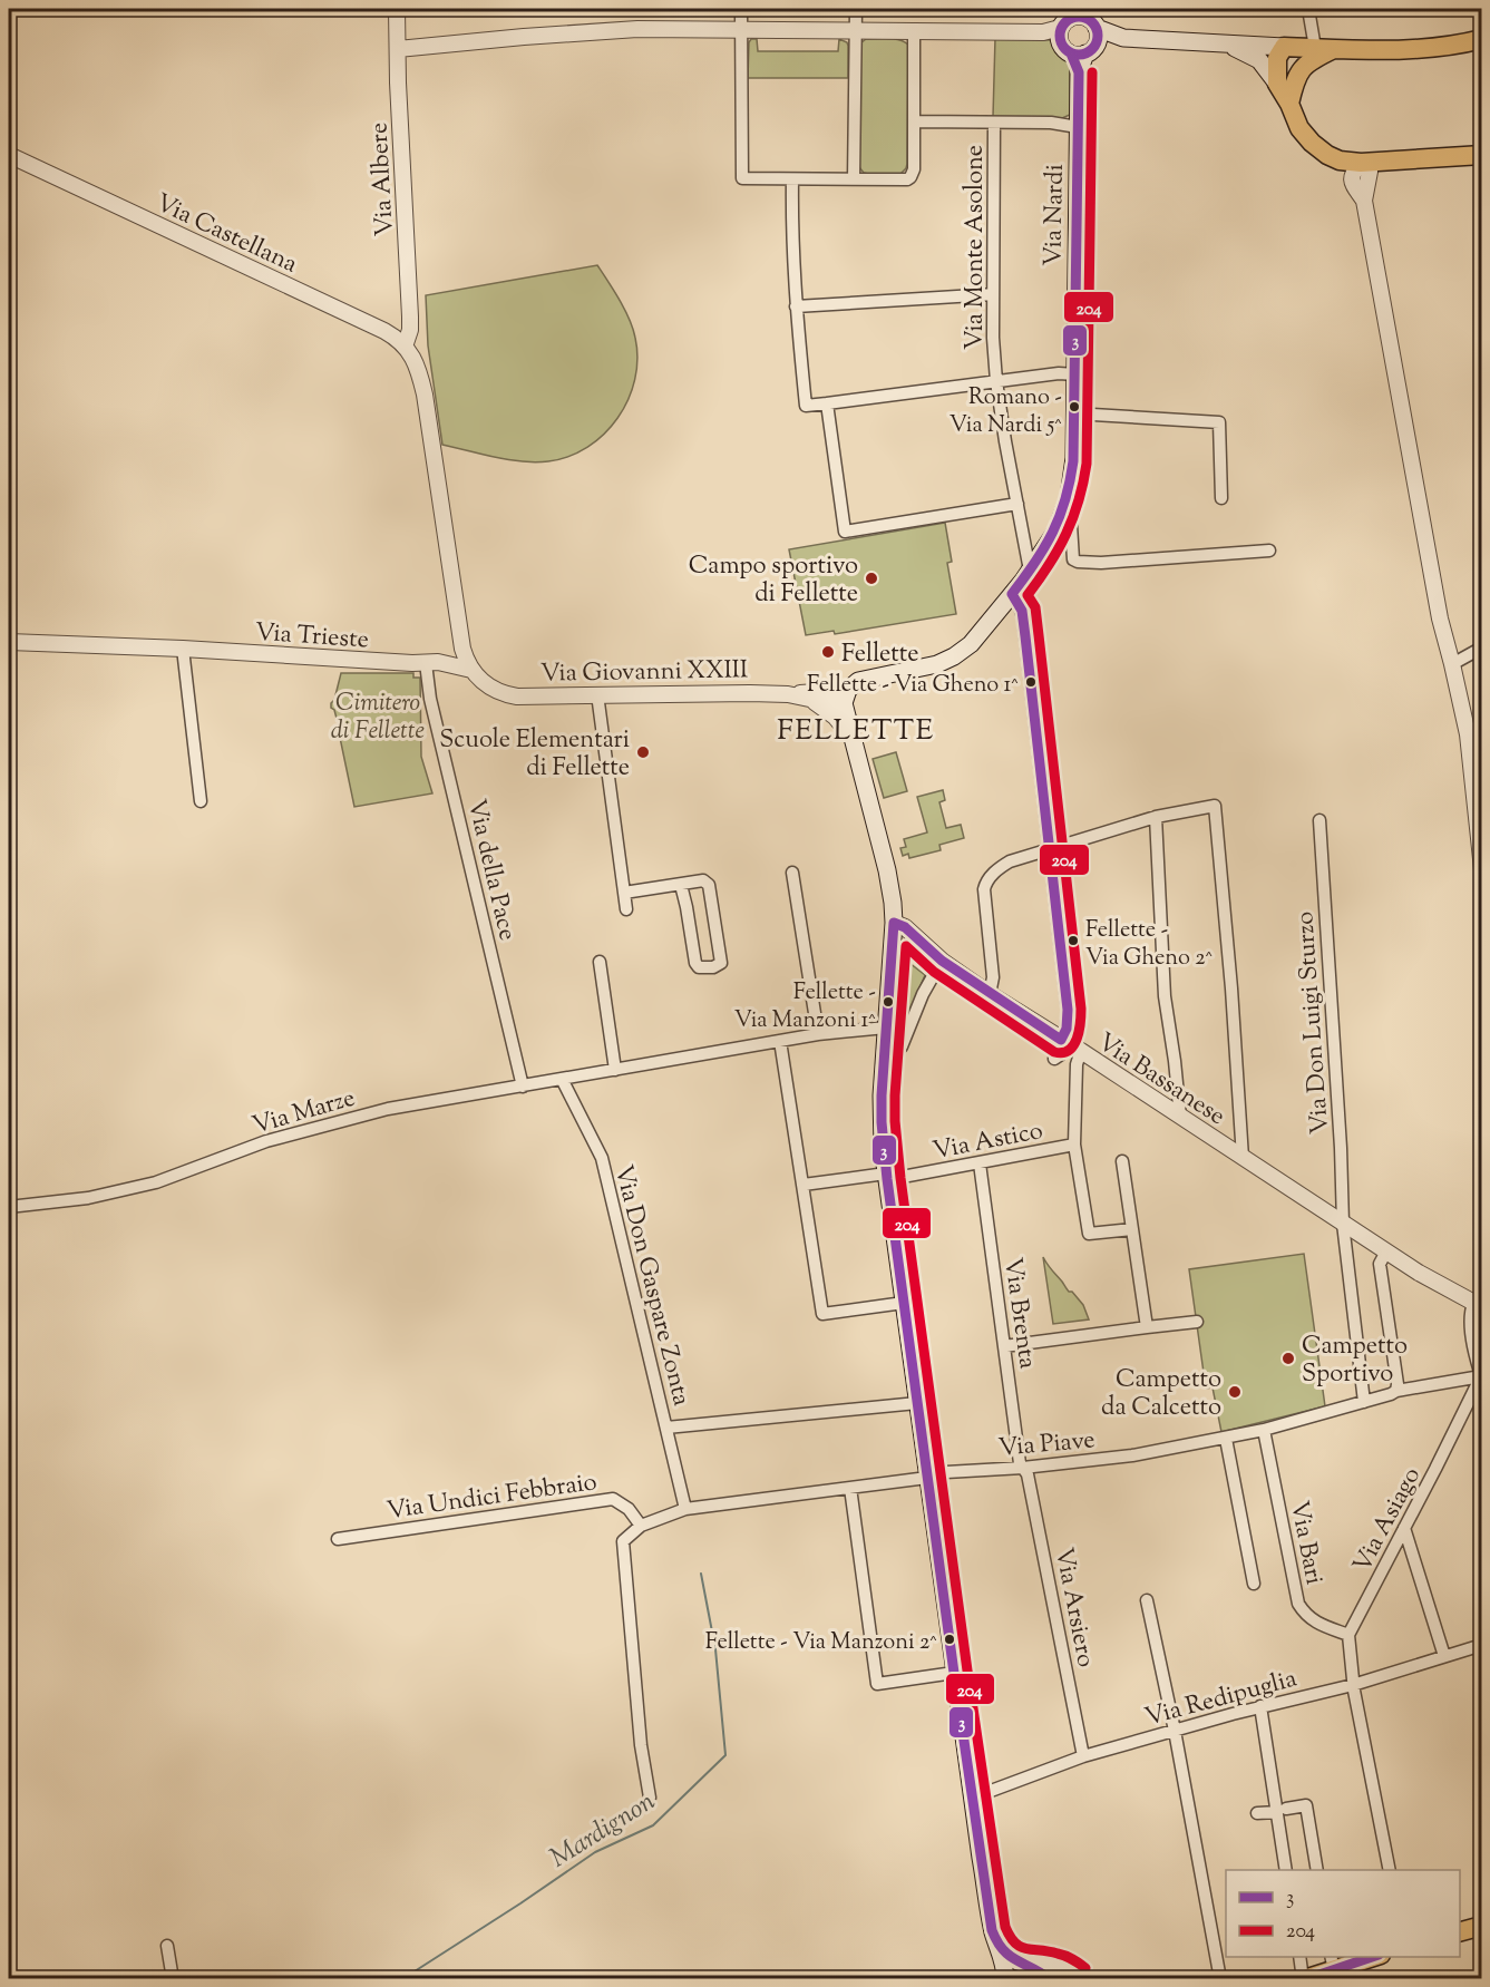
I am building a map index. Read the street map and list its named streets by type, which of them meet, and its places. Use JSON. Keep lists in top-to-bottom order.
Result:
{
  "streets": {
    "main road": ["Via Nardi", "Via Giovanni XXIII"],
    "street": [
      "Via Albere",
      "Via Castellana",
      "Via Monte Asolone",
      "Via Trieste",
      "Via della Pace",
      "Via Don Luigi Sturzo",
      "Via Bassanese",
      "Via Marze",
      "Via Astico",
      "Via Don Gaspare Zonta",
      "Via Brenta",
      "Via Piave",
      "Via Undici Febbraio",
      "Via Asiago",
      "Via Bari",
      "Via Arsiero",
      "Via Redipuglia"
    ]
  },
  "crossings": [
    ["Via Albere", "Via Castellana"],
    ["Via Nardi", "Via Giovanni XXIII"],
    ["Via Monte Asolone", "Via Giovanni XXIII"],
    ["Via Trieste", "Via Giovanni XXIII"],
    ["Via Trieste", "Via della Pace"],
    ["Via Giovanni XXIII", "Via Bassanese"],
    ["Via Giovanni XXIII", "Via Marze"],
    ["Via Giovanni XXIII", "Via Piave"],
    ["Via Giovanni XXIII", "Via Redipuglia"],
    ["Via della Pace", "Via Marze"],
    ["Via Don Luigi Sturzo", "Via Bassanese"],
    ["Via Marze", "Via Don Gaspare Zonta"],
    ["Via Astico", "Via Brenta"],
    ["Via Brenta", "Via Piave"],
    ["Via Brenta", "Via Arsiero"],
    ["Via Piave", "Via Asiago"],
    ["Via Piave", "Via Bari"],
    ["Via Piave", "Via Arsiero"],
    ["Via Asiago", "Via Bari"],
    ["Via Arsiero", "Via Redipuglia"]
  ],
  "districts": ["FELLETTE"],
  "water": ["Mardignon"],
  "parks": ["Cimitero di Fellette"],
  "places": [
    "Romano - Via Nardi 5^",
    "Campo sportivo di Fellette",
    "Fellette",
    "Fellette - Via Gheno 1^",
    "Scuole Elementari di Fellette",
    "Fellette - Via Gheno 2^",
    "Fellette - Via Manzoni 1^",
    "Campetto Sportivo",
    "Campetto da Calcetto",
    "Fellette - Via Manzoni 2^"
  ],
  "lines": ["transit line 3", "transit line 204"],
  "legend": ["3", "204"]
}
